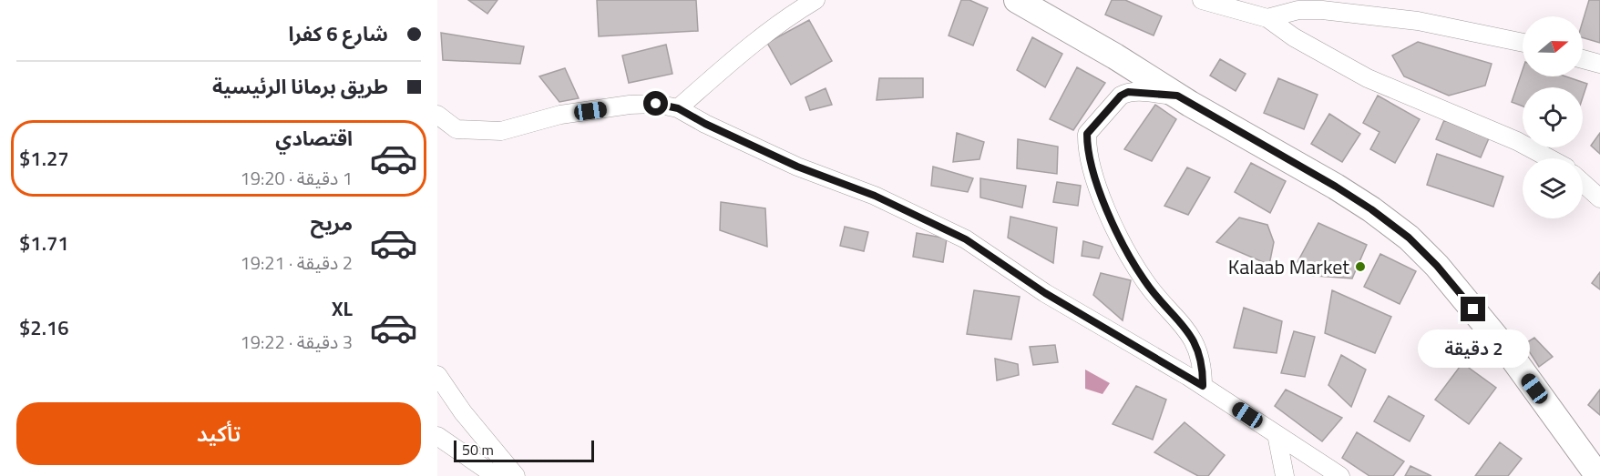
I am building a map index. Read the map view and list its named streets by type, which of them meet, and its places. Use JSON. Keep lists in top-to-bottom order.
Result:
{
  "places": ["Kalaab Market"],
  "scale_bar": "50 m",
  "north": "right",
  "page": {
    "banner": ["شارع 6 كفرا", "طريق برمانا الرئيسية"],
    "list": [
      {
        "name": "اقتصادي",
        "note": "1 دقيقة · 19:20",
        "value": "$1.27"
      },
      {
        "name": "مريح",
        "note": "2 دقيقة · 19:21",
        "value": "$1.71"
      },
      {
        "name": "XL",
        "note": "3 دقيقة · 19:22",
        "value": "$2.16"
      }
    ],
    "bubble": "2 دقيقة",
    "buttons": "تأكيد",
    "scale": "50 m"
  }
}
